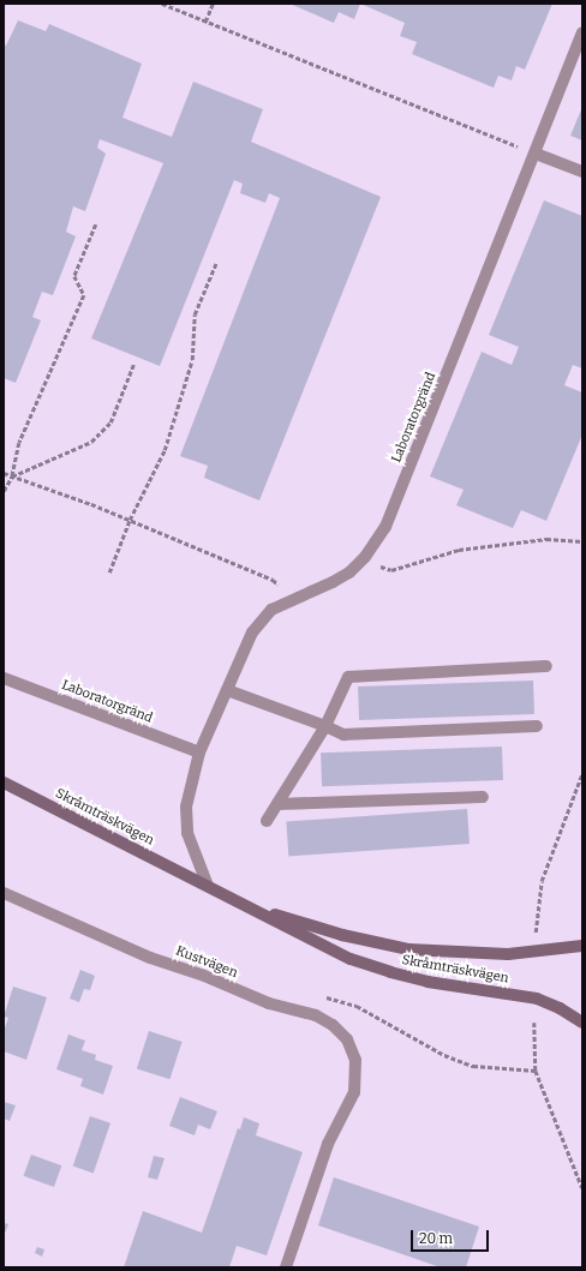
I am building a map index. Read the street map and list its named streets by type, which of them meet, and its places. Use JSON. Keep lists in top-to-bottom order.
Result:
{
  "streets": {
    "main road": ["Skråmträskvägen"],
    "street": ["Laboratorgränd", "Kustvägen"]
  },
  "crossings": [
    ["Laboratorgränd", "Skråmträskvägen"]
  ],
  "scale_bar": "20 m"
}
